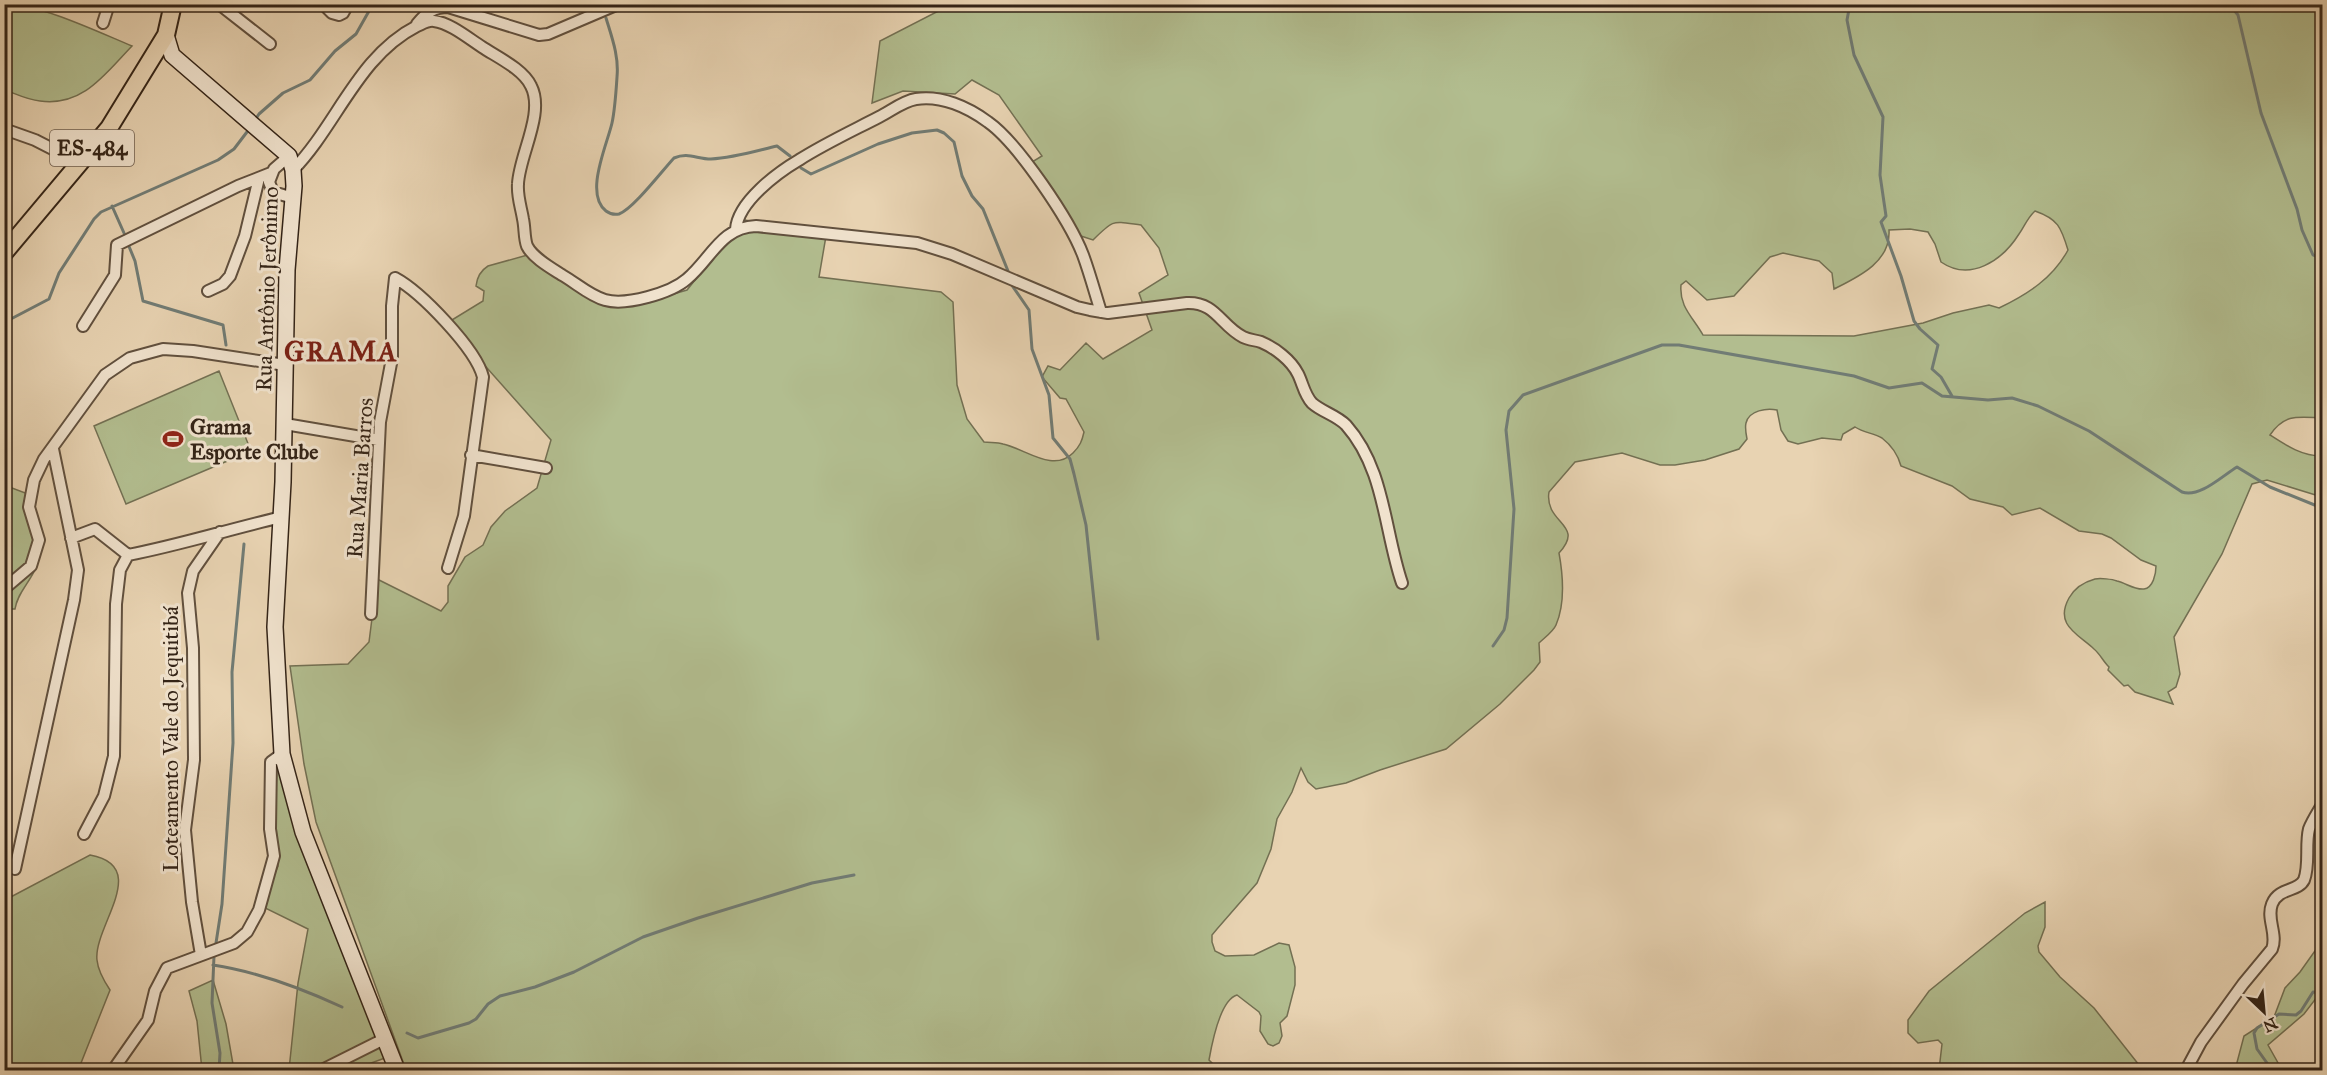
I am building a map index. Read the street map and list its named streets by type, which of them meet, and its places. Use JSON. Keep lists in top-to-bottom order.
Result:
{
  "streets": {
    "main road": ["ES-484", "Rua Antônio Jerônimo"],
    "street": ["Rua Maria Barros", "Loteamento Vale do Jequitibá"]
  },
  "districts": ["GRAMA"],
  "places": {
    "sports": ["Grama Esporte Clube"]
  },
  "north": "bottom right"
}
